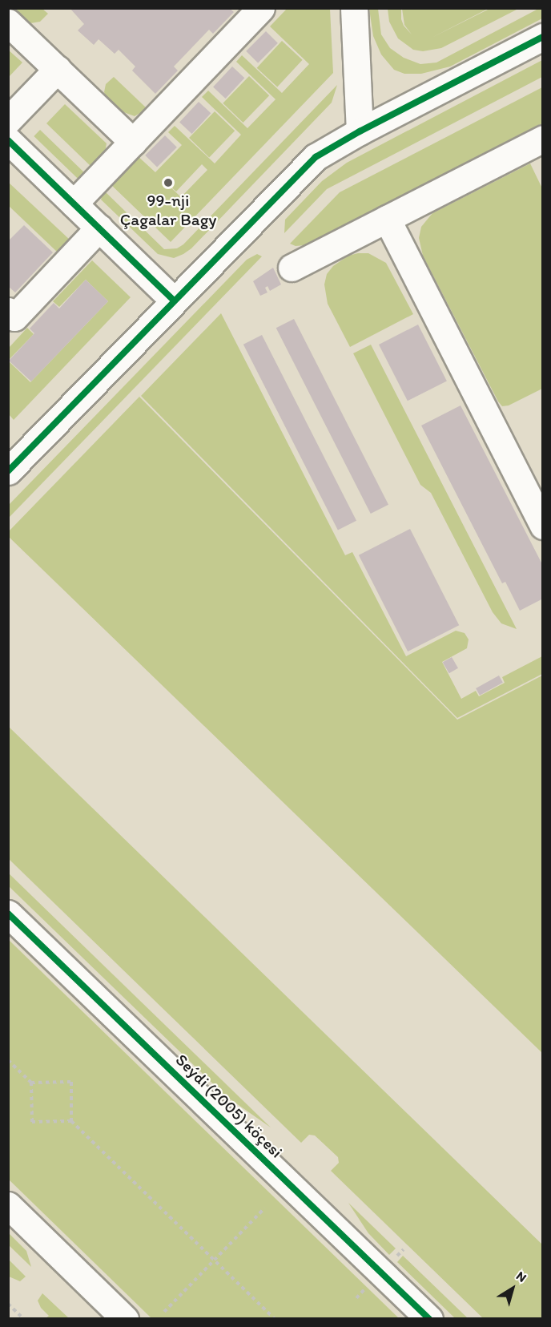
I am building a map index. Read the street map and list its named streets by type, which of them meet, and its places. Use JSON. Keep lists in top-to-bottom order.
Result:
{
  "streets": {
    "street": ["Seýdi (2005) köçesi"]
  },
  "places": ["99-nji Çagalar Bagy"],
  "north": "top right"
}
